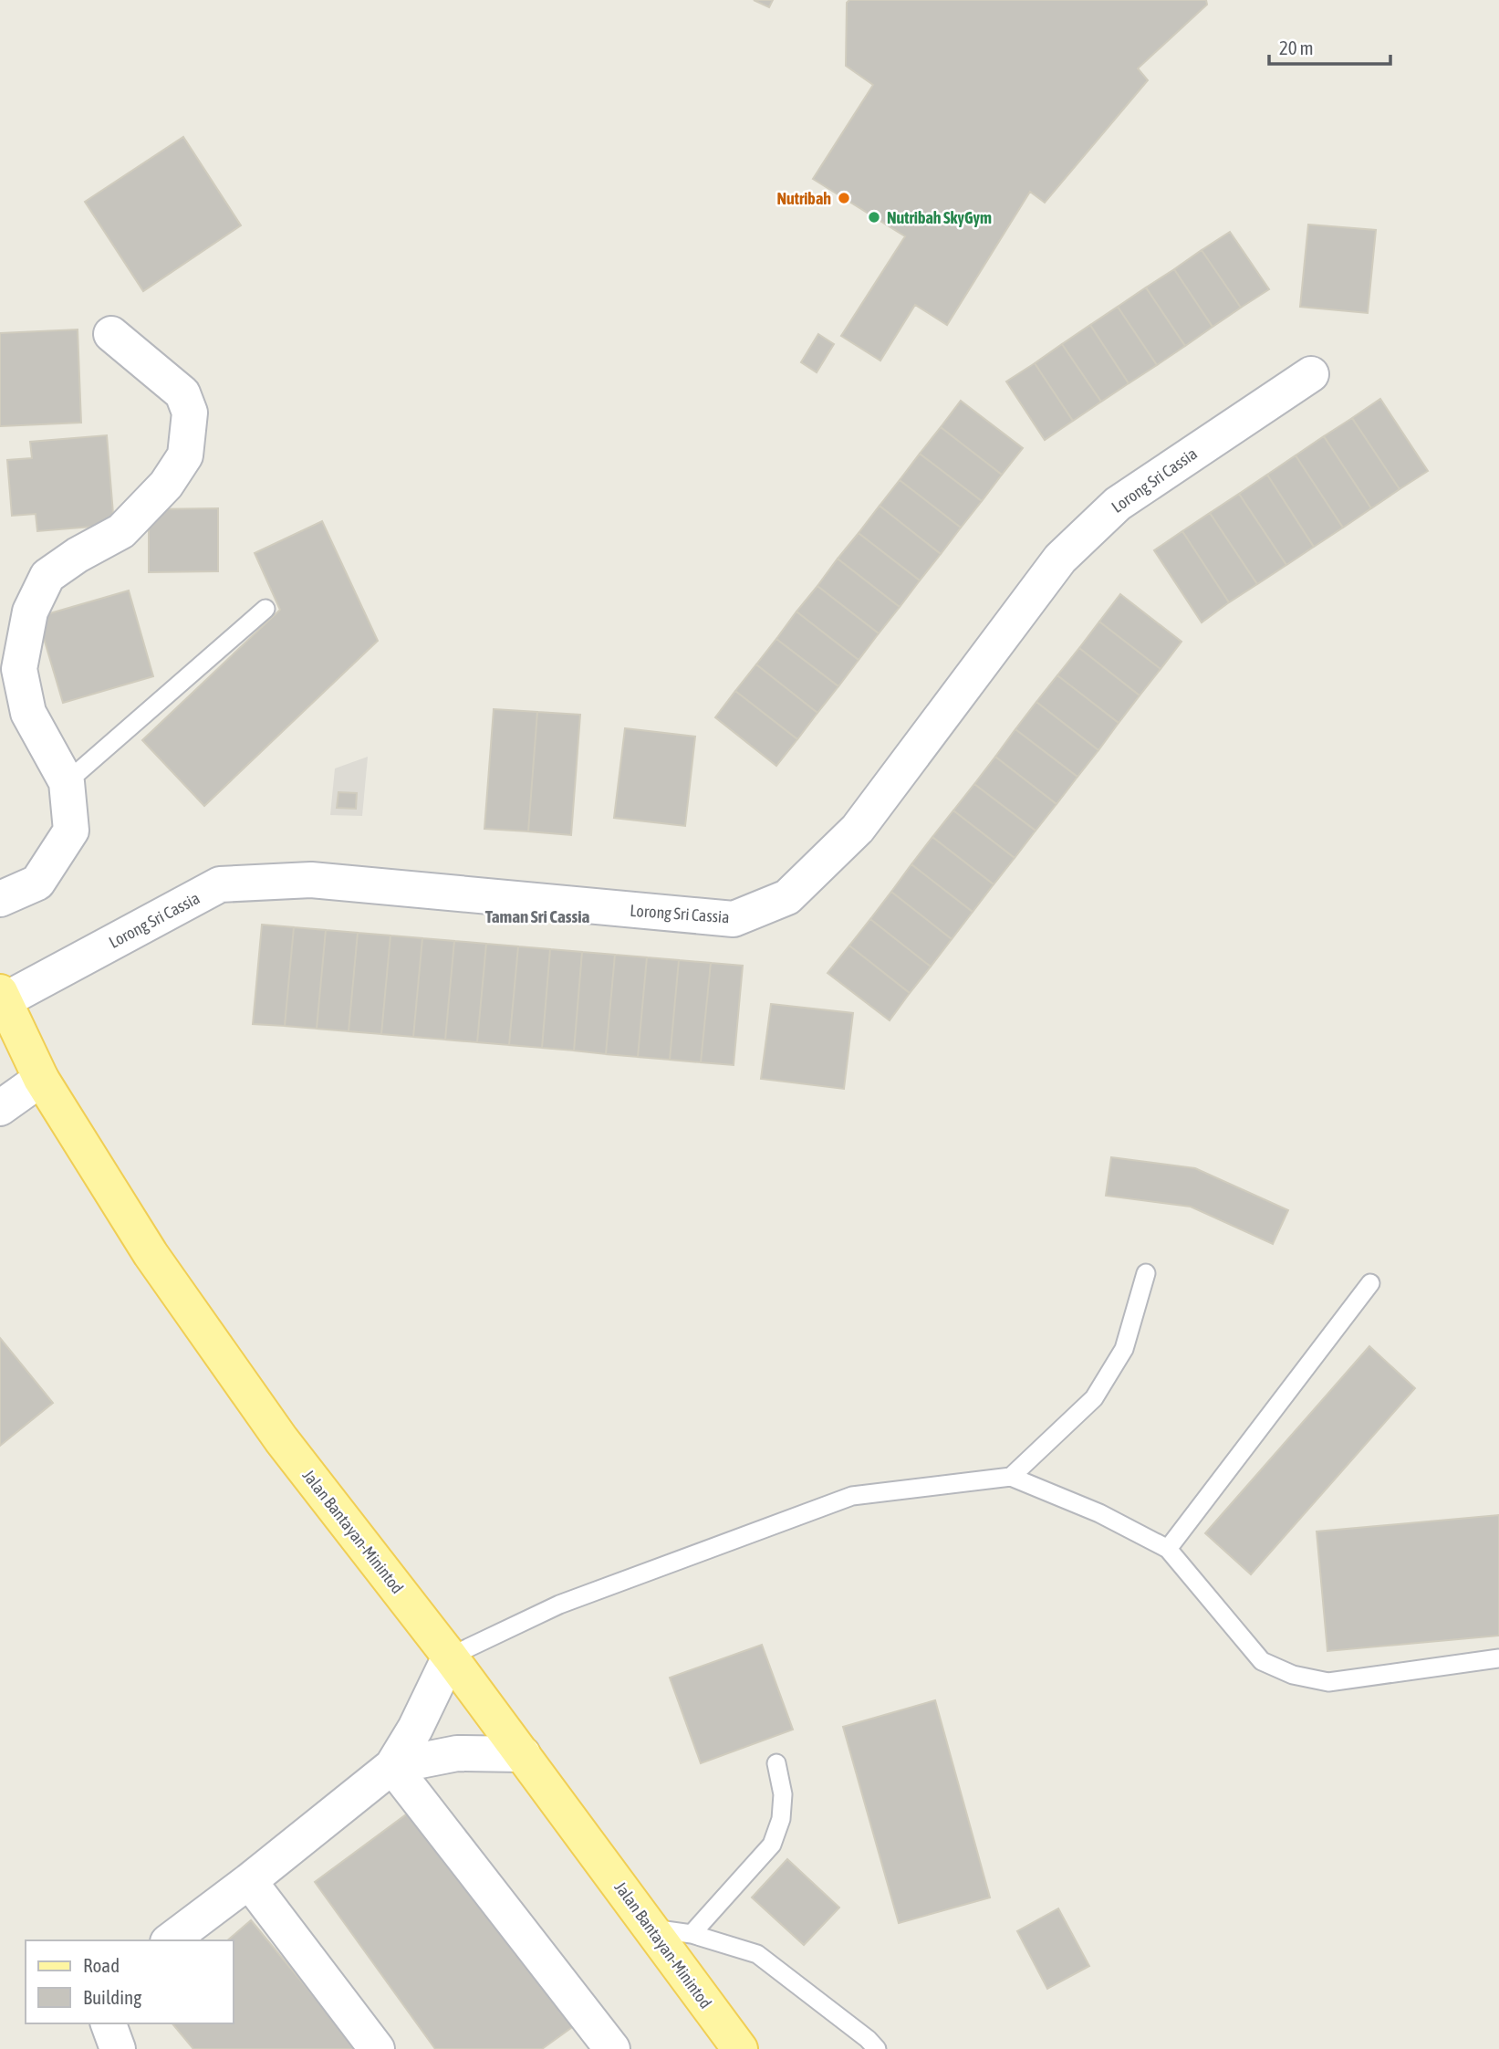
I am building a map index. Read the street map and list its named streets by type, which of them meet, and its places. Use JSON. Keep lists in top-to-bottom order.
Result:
{
  "streets": {
    "main road": ["Jalan Bantayan-Minintod"],
    "street": ["Lorong Sri Cassia"]
  },
  "crossings": [
    ["Lorong Sri Cassia", "Jalan Bantayan-Minintod"]
  ],
  "districts": ["Taman Sri Cassia"],
  "places": ["Nutribah", "Nutribah SkyGym"],
  "legend": ["Road", "Building"],
  "scale_bar": "20 m"
}
